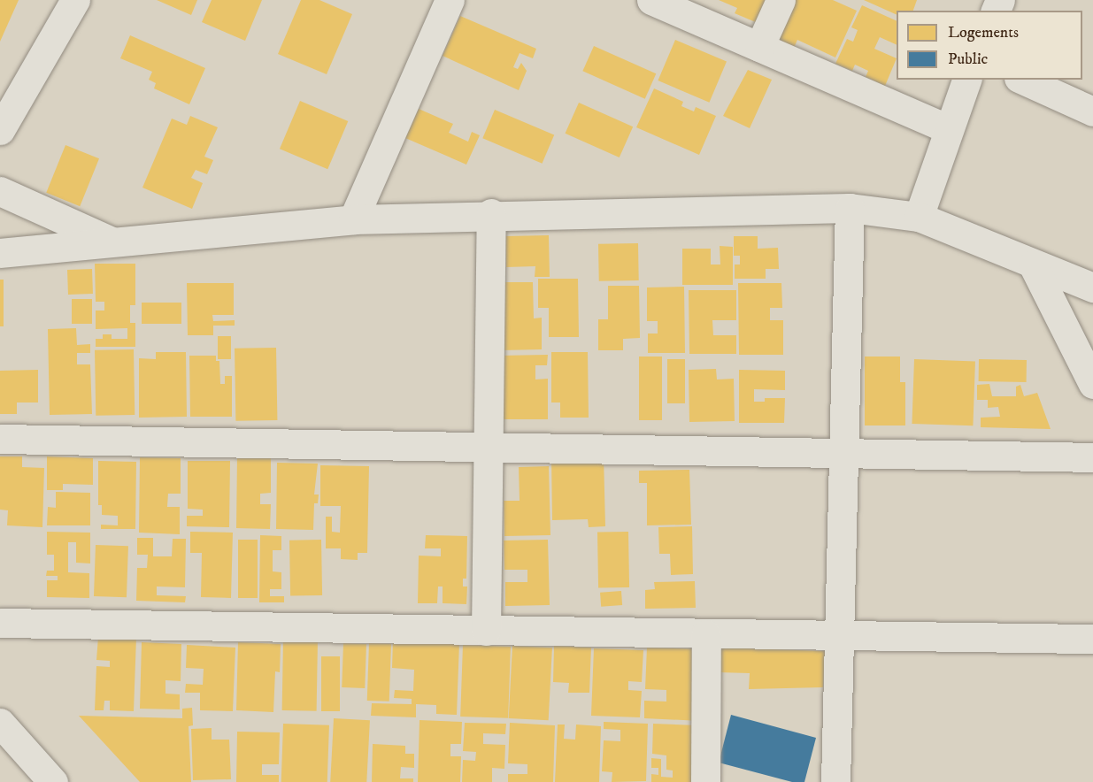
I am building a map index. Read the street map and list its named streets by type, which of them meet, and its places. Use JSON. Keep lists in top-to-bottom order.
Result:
{
  "legend": ["Logements", "Public"]
}
